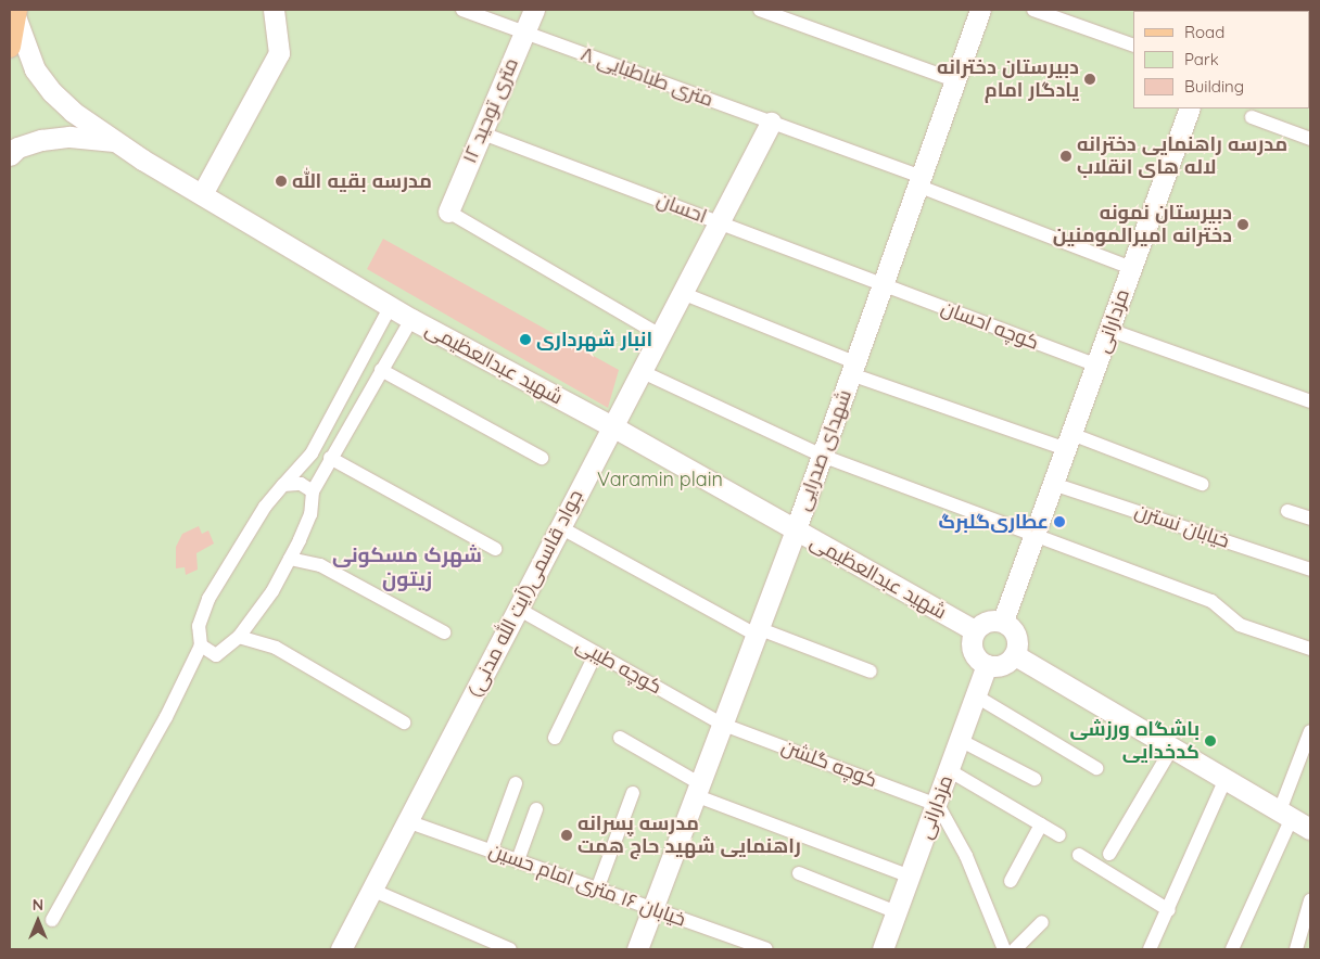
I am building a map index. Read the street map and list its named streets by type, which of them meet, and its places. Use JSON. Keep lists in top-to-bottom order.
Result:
{
  "streets": {
    "street": [
      "۸ متری طباطبایی",
      "۱۲ متری توحید",
      "احسان",
      "مزدارانی",
      "کوچه احسان",
      "شهید عبدالعظیمی",
      "شهدای صدرایی",
      "خیابان نسترن",
      "جواد قاسمی(آیت الله مدنی)",
      "کوچه طیبی",
      "کوچه گلشن",
      "خیابان ۱۶ متری امام حسین"
    ]
  },
  "crossings": [
    ["۸ متری طباطبایی", "۱۲ متری توحید"],
    ["۸ متری طباطبایی", "مزدارانی"],
    ["۸ متری طباطبایی", "شهدای صدرایی"],
    ["۸ متری طباطبایی", "جواد قاسمی(آیت الله مدنی)"],
    ["۱۲ متری توحید", "احسان"],
    ["احسان", "کوچه احسان"],
    ["احسان", "شهدای صدرایی"],
    ["احسان", "جواد قاسمی(آیت الله مدنی)"],
    ["مزدارانی", "کوچه احسان"],
    ["مزدارانی", "شهید عبدالعظیمی"],
    ["مزدارانی", "خیابان نسترن"],
    ["مزدارانی", "کوچه گلشن"],
    ["کوچه احسان", "شهدای صدرایی"],
    ["شهید عبدالعظیمی", "شهدای صدرایی"],
    ["شهید عبدالعظیمی", "جواد قاسمی(آیت الله مدنی)"],
    ["شهدای صدرایی", "کوچه طیبی"],
    ["شهدای صدرایی", "کوچه گلشن"],
    ["شهدای صدرایی", "خیابان ۱۶ متری امام حسین"],
    ["جواد قاسمی(آیت الله مدنی)", "کوچه طیبی"],
    ["جواد قاسمی(آیت الله مدنی)", "خیابان ۱۶ متری امام حسین"],
    ["کوچه طیبی", "کوچه گلشن"]
  ],
  "districts": ["شهرک مسکونی زیتون"],
  "parks": ["Varamin plain"],
  "places": [
    "دبیرستان دخترانه یادگار امام",
    "مدرسه راهنمایی دخترانه لاله های انقلاب",
    "مدرسه بقیه الله",
    "دبیرستان نمونه دخترانه امیرالمومنین",
    "انبار شهرداری",
    "عطاری‌گلبرگ",
    "باشگاه ورزشی کدخدایی",
    "مدرسه پسرانه راهنمایی شهید حاج همت"
  ],
  "legend": ["Road", "Park", "Building"],
  "north": "top"
}
